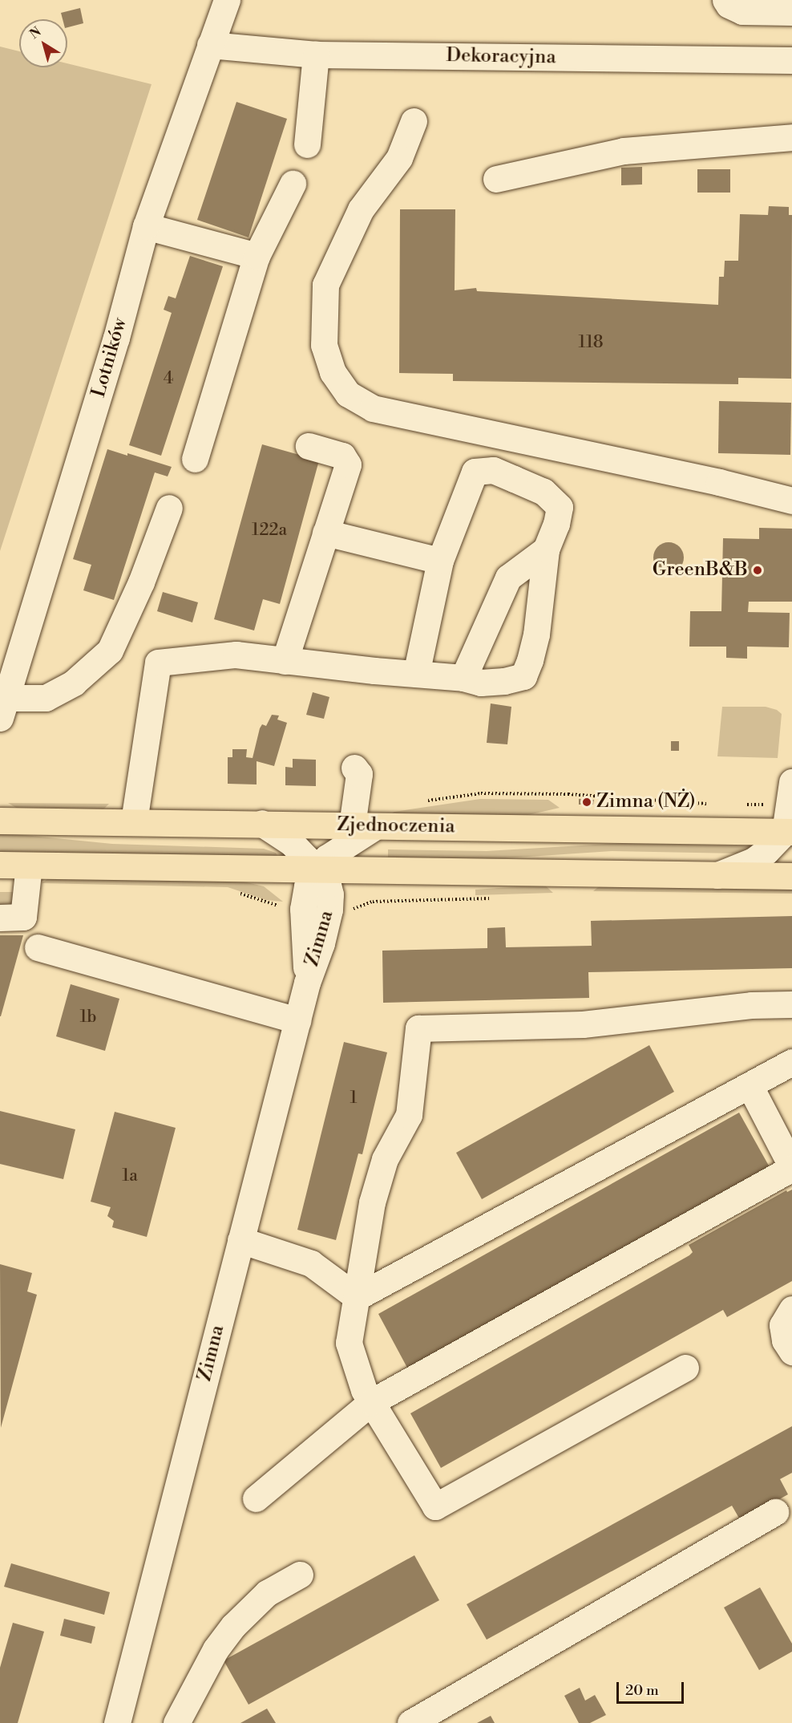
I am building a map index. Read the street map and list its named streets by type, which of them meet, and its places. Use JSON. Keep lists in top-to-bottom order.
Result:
{
  "streets": {
    "main road": ["Zjednoczenia"],
    "street": ["Dekoracyjna", "Lotników", "Zimna"]
  },
  "crossings": [
    ["Dekoracyjna", "Lotników"],
    ["Zjednoczenia", "Zimna"]
  ],
  "places": ["GreenB&B", "Zimna (NŻ)"],
  "house_numbers": [
    "118",
    "4",
    "122a",
    "1b",
    "1",
    "1a"
  ],
  "scale_bar": "20 m",
  "north": "top left"
}
